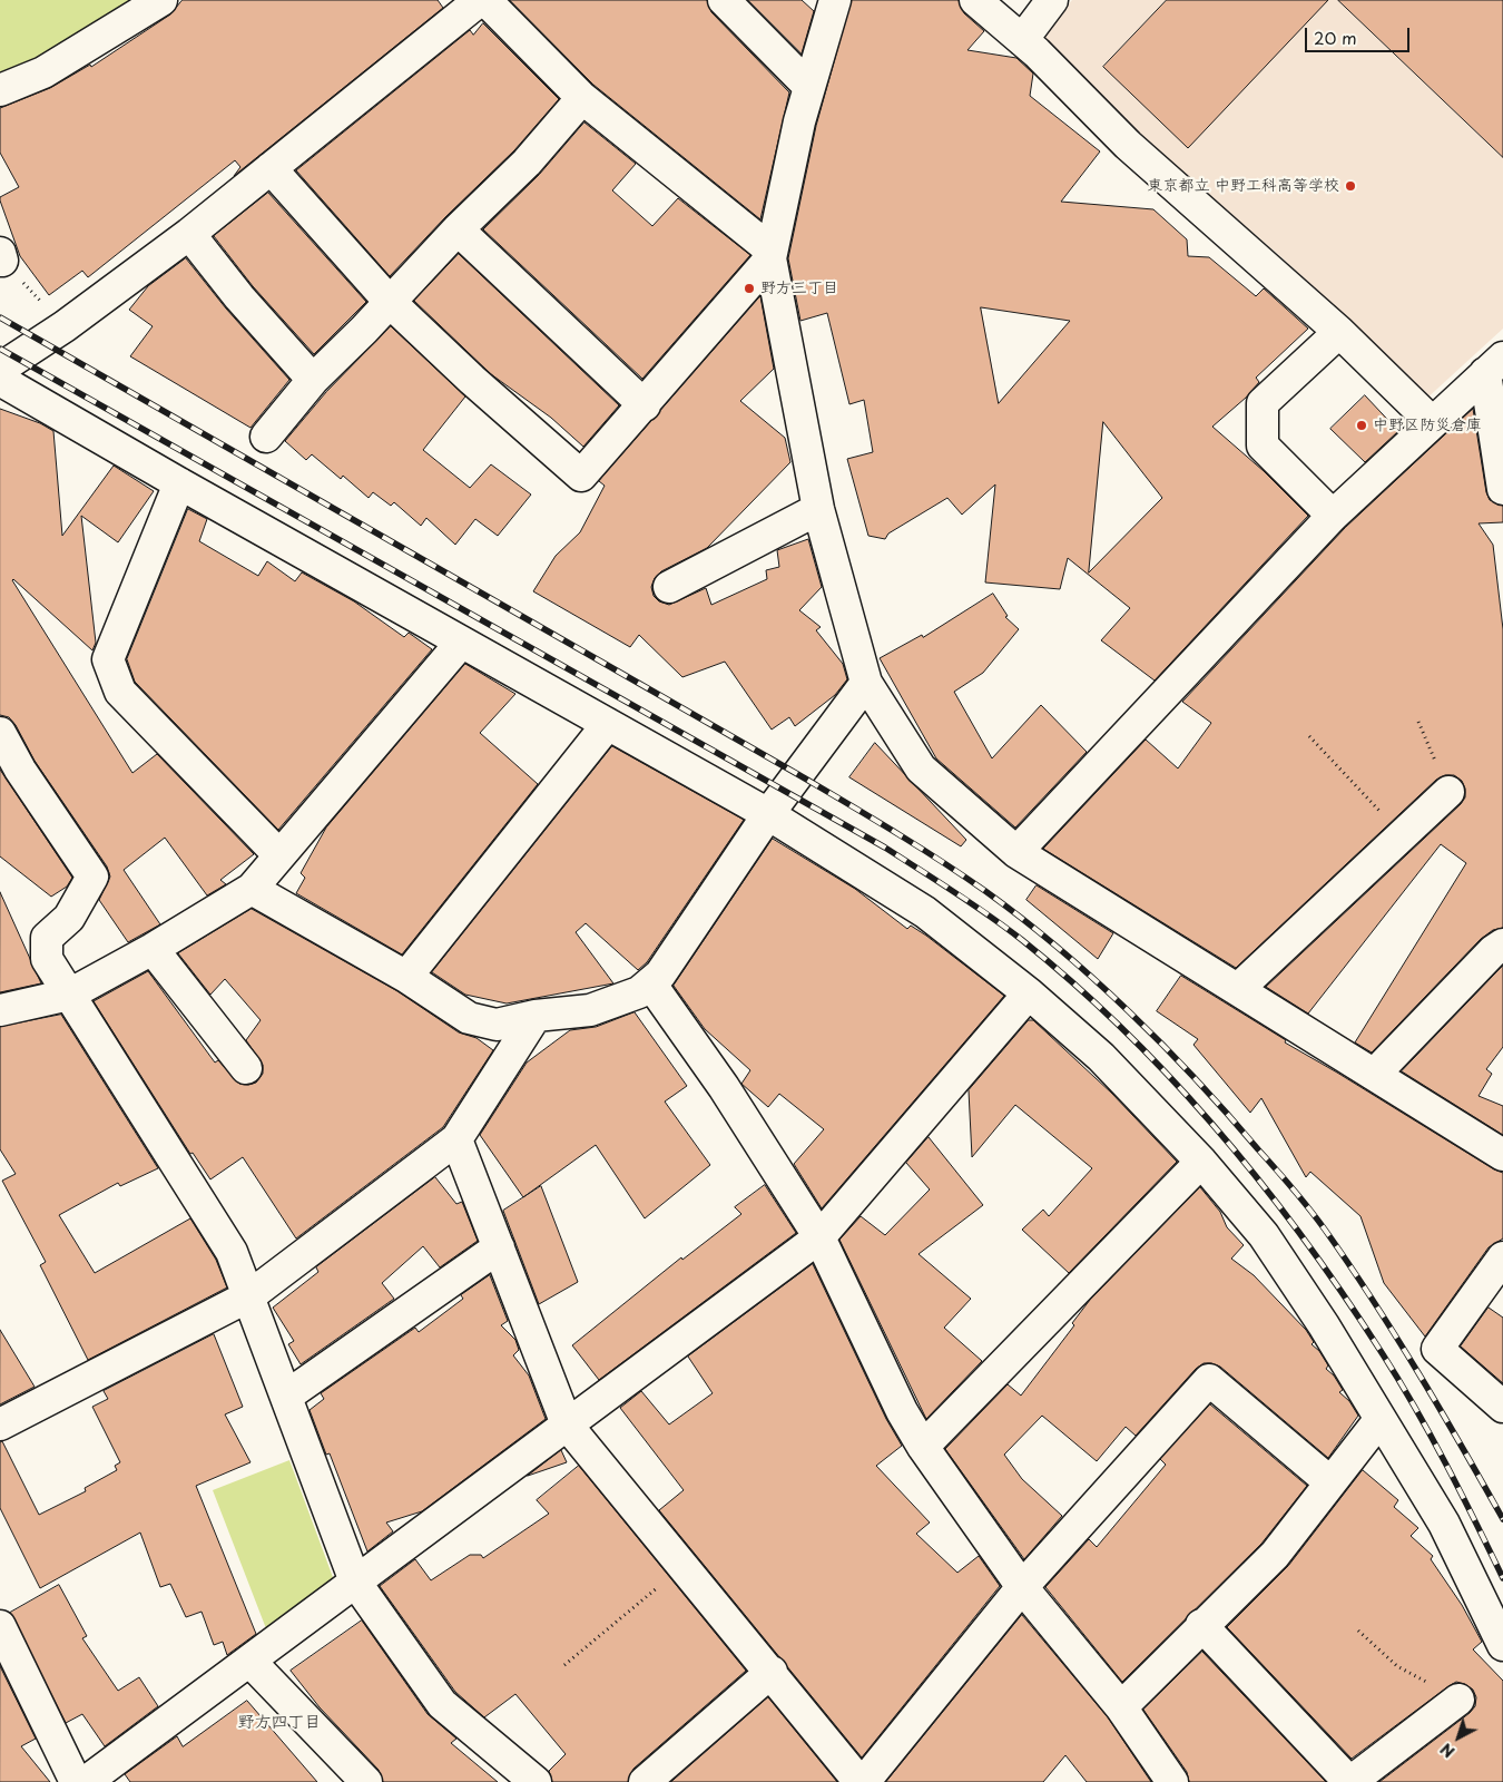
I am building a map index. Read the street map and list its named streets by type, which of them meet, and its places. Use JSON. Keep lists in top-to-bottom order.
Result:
{
  "districts": ["野方四丁目"],
  "places": ["東京都立 中野工科高等学校", "野方三丁目", "中野区防災倉庫"],
  "scale_bar": "20 m",
  "north": "bottom left"
}
